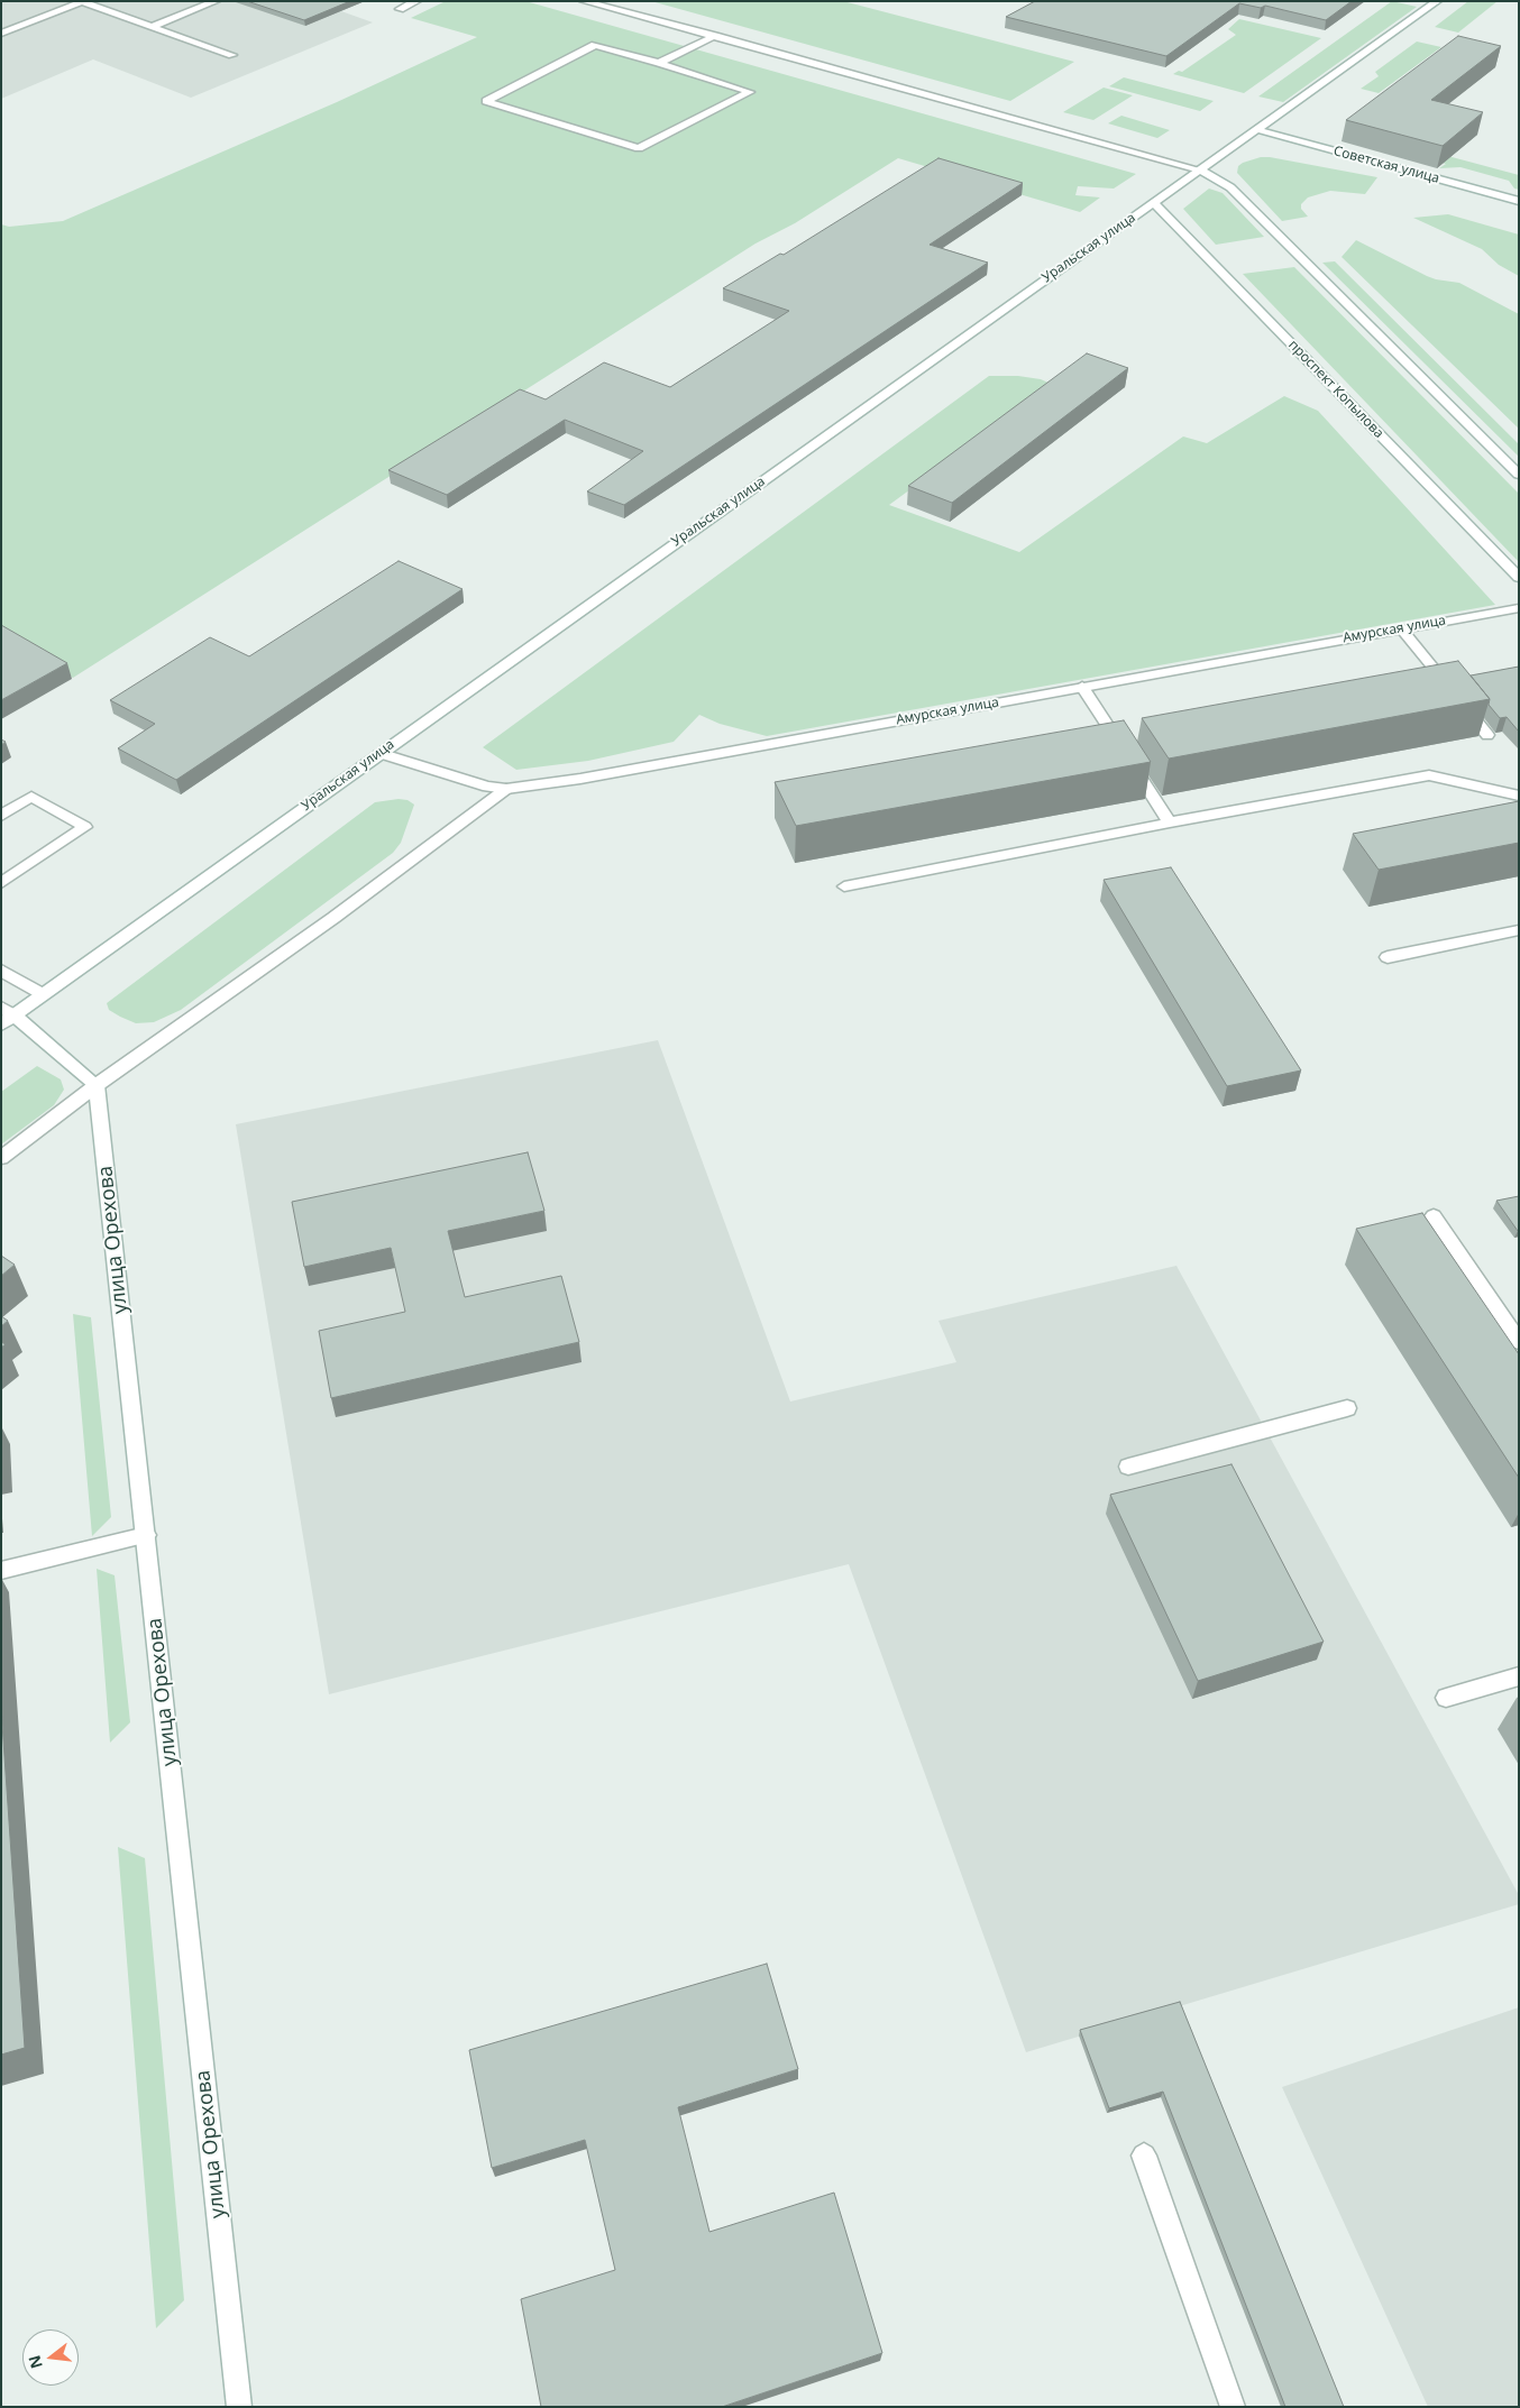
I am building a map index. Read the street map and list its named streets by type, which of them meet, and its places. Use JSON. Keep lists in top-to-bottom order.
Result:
{
  "streets": {
    "street": [
      "Советская улица",
      "Уральская улица",
      "проспект Копылова",
      "Амурская улица",
      "улица Орехова"
    ]
  },
  "crossings": [
    ["Советская улица", "Уральская улица"],
    ["Уральская улица", "проспект Копылова"],
    ["Уральская улица", "Амурская улица"]
  ],
  "north": "left"
}
